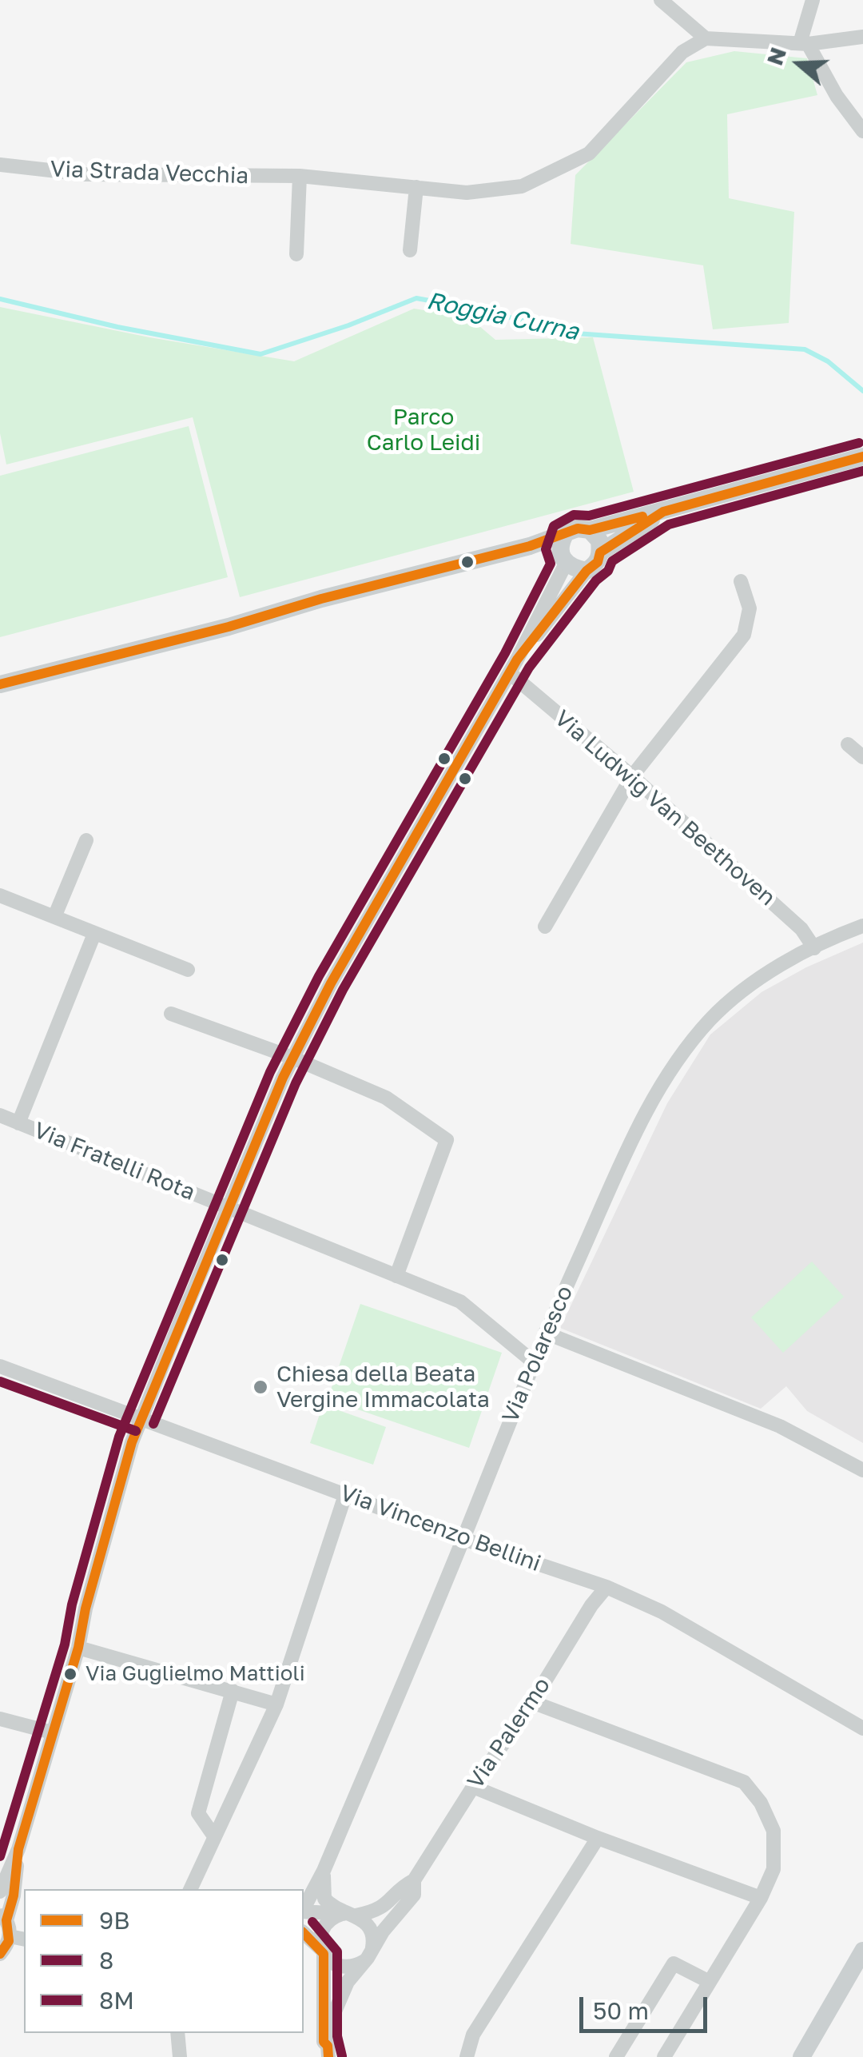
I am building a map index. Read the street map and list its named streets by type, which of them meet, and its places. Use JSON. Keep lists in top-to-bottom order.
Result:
{
  "streets": {
    "street": [
      "Via Strada Vecchia",
      "Via Ludwig Van Beethoven",
      "Via Fratelli Rota",
      "Via Polaresco",
      "Via Vincenzo Bellini",
      "Via Palermo"
    ]
  },
  "crossings": [
    ["Via Ludwig Van Beethoven", "Via Polaresco"],
    ["Via Fratelli Rota", "Via Polaresco"],
    ["Via Polaresco", "Via Vincenzo Bellini"],
    ["Via Polaresco", "Via Palermo"],
    ["Via Vincenzo Bellini", "Via Palermo"]
  ],
  "water": ["Roggia Curna"],
  "parks": ["Parco Carlo Leidi"],
  "places": ["Chiesa della Beata Vergine Immacolata", "Via Guglielmo Mattioli"],
  "lines": ["transit line 8M", "transit line 9B", "transit line 8"],
  "legend": ["9B", "8", "8M"],
  "scale_bar": "50 m",
  "north": "left"
}
